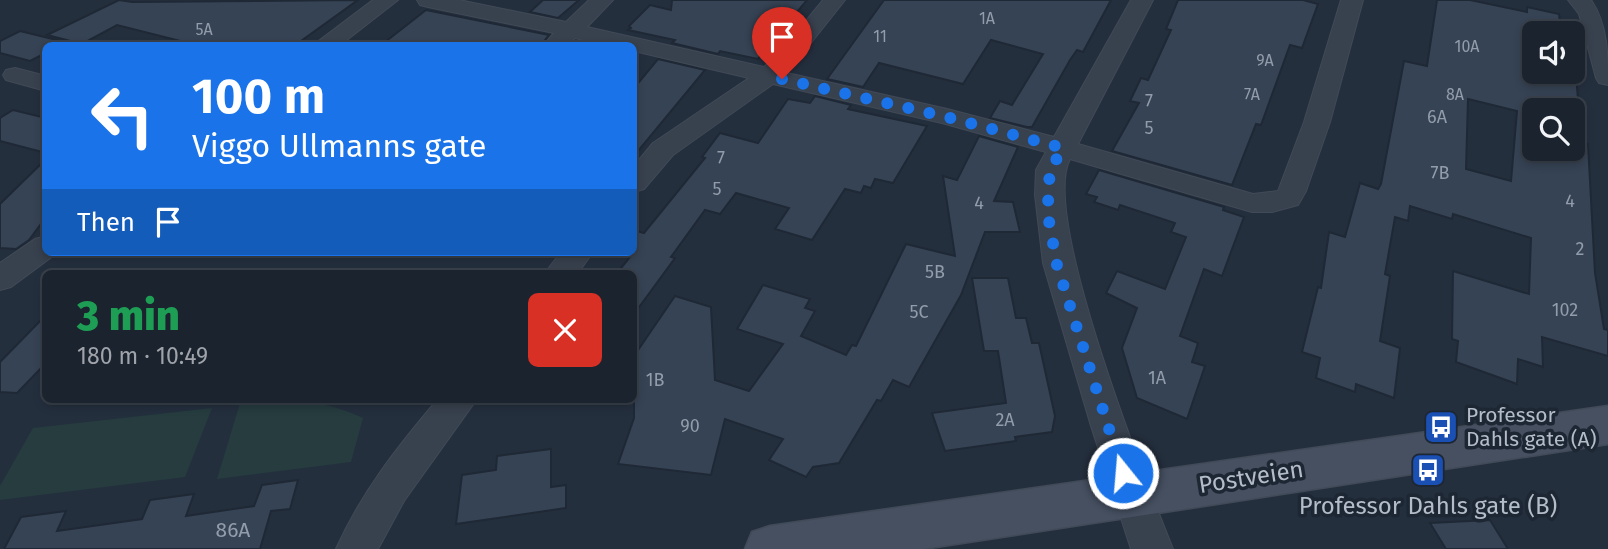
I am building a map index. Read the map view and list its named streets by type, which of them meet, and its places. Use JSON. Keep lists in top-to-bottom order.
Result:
{
  "streets": {
    "street": ["Postveien"]
  },
  "places": {
    "bus stop": ["Professor Dahls gate (A)", "Professor Dahls gate (B)"]
  },
  "house_numbers": [
    "1A",
    "5A",
    "11",
    "10A",
    "9A",
    "7A",
    "8A",
    "7",
    "6A",
    "5",
    "7",
    "7B",
    "5",
    "4",
    "4",
    "2",
    "5B",
    "102",
    "5C",
    "1A",
    "1B",
    "2A",
    "90",
    "86A"
  ],
  "page": {
    "turn": ["100 m", "Viggo Ullmanns gate"],
    "then": "Then",
    "heading": ["3 min", "180 m · 10:49"]
  }
}
